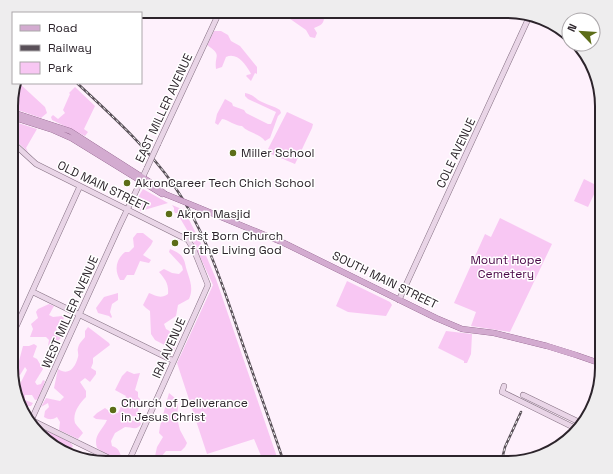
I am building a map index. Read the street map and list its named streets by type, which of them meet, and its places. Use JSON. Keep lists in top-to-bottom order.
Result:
{
  "streets": {
    "main road": ["SOUTH MAIN STREET"],
    "street": [
      "EAST MILLER AVENUE",
      "COLE AVENUE",
      "OLD MAIN STREET",
      "WEST MILLER AVENUE",
      "IRA AVENUE"
    ]
  },
  "crossings": [
    ["EAST MILLER AVENUE", "OLD MAIN STREET"],
    ["EAST MILLER AVENUE", "SOUTH MAIN STREET"],
    ["EAST MILLER AVENUE", "WEST MILLER AVENUE"],
    ["COLE AVENUE", "SOUTH MAIN STREET"],
    ["OLD MAIN STREET", "WEST MILLER AVENUE"],
    ["OLD MAIN STREET", "IRA AVENUE"]
  ],
  "parks": ["Mount Hope Cemetery"],
  "places": [
    "Miller School",
    "AkronCareer Tech Chich School",
    "Akron Masjid",
    "First Born Church of the Living God",
    "Church of Deliverance in Jesus Christ"
  ],
  "legend": ["Road", "Railway", "Park"],
  "north": "top left"
}
